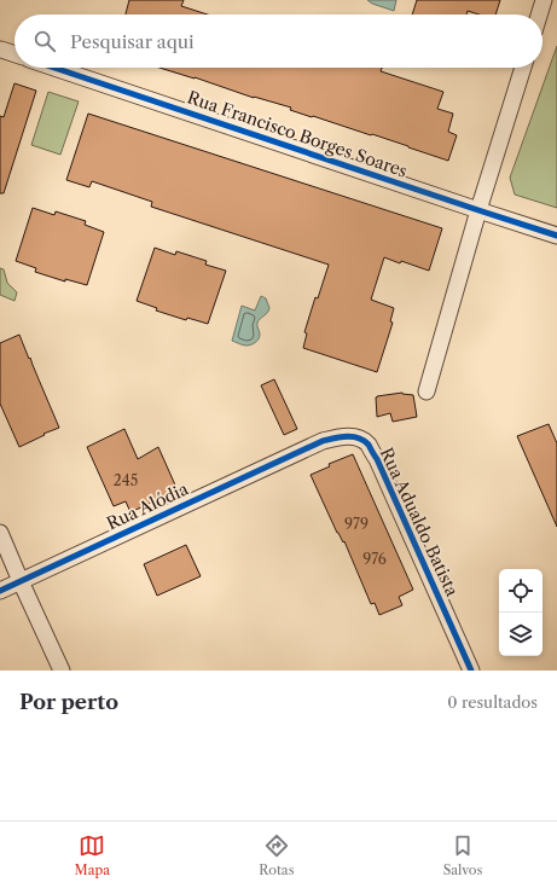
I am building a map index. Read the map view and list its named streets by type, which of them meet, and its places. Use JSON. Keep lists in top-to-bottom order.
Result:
{
  "streets": {
    "street": ["Rua Francisco Borges Soares", "Rua Alódia", "Rua Adualdo Batista"]
  },
  "crossings": [
    ["Rua Alódia", "Rua Adualdo Batista"]
  ],
  "house_numbers": ["245", "979", "976"],
  "page": {
    "search": "Pesquisar aqui",
    "heading": ["Por perto", "0 resultados"],
    "nav": ["Mapa", "Rotas", "Salvos"]
  }
}
